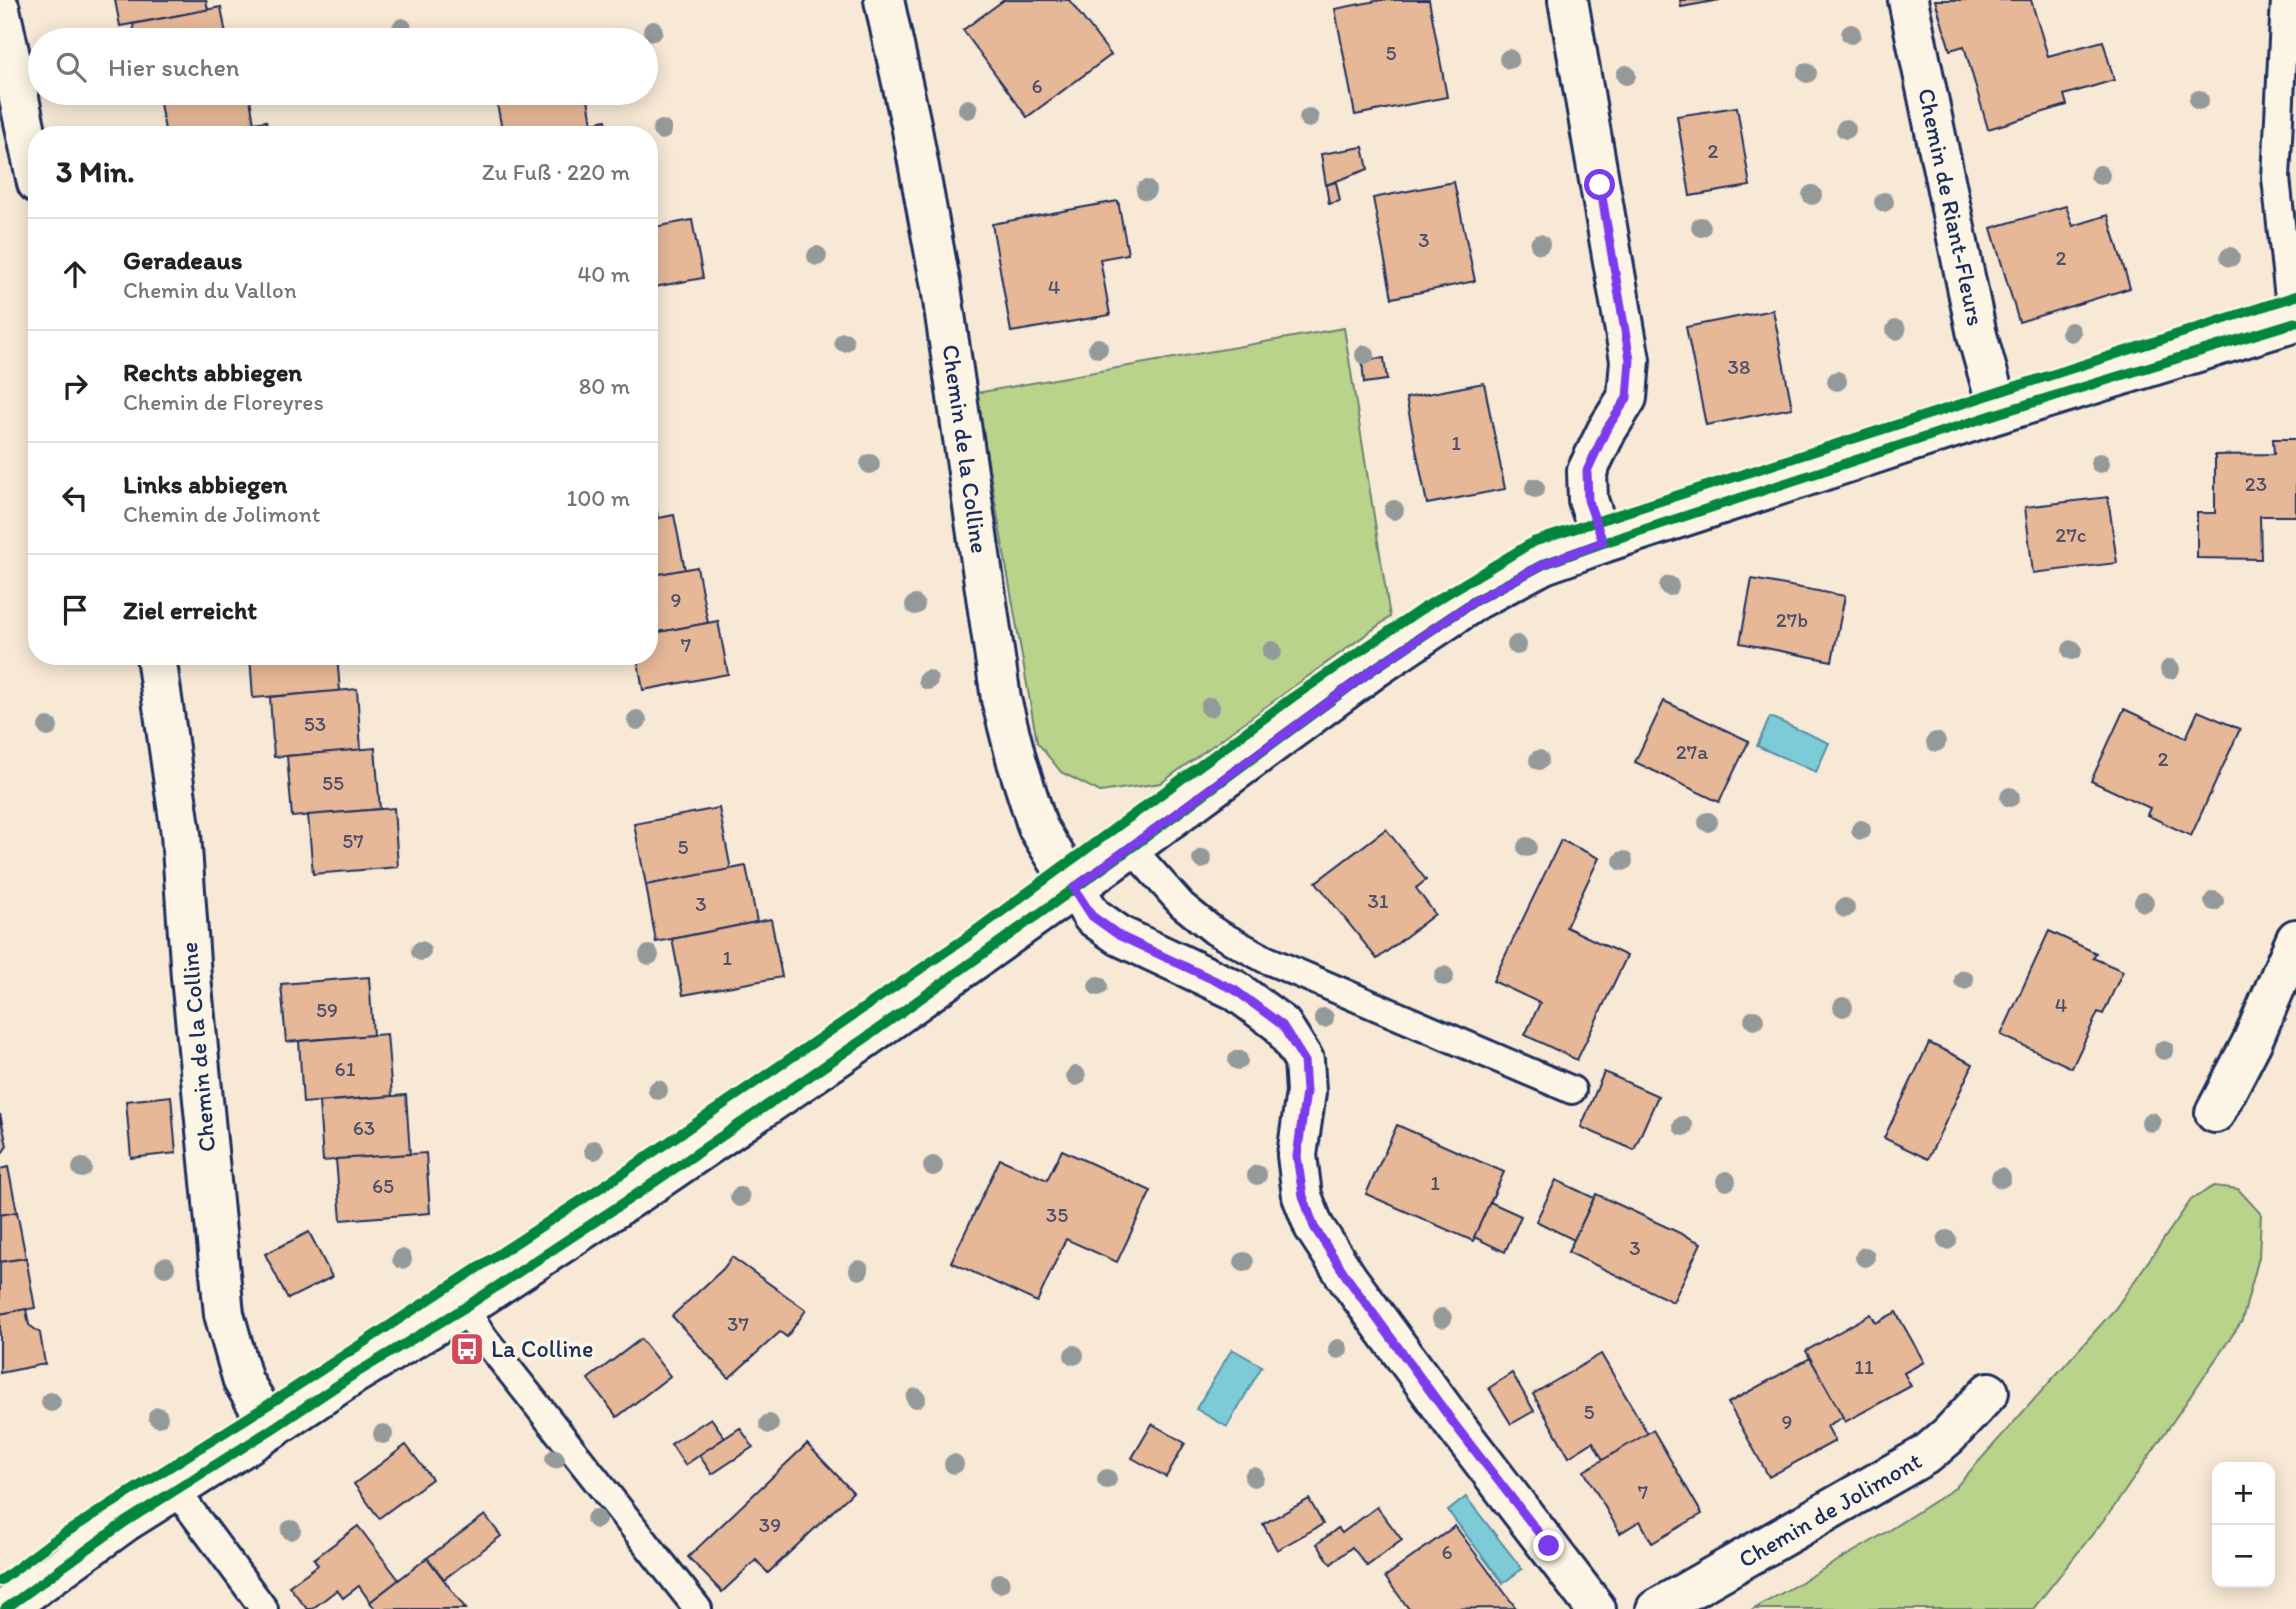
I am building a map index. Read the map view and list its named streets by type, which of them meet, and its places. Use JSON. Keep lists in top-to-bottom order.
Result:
{
  "streets": {
    "street": ["Chemin de Riant-Fleurs", "Chemin de la Colline", "Chemin de Jolimont"]
  },
  "places": {
    "bus stop": ["La Colline"]
  },
  "house_numbers": [
    "5",
    "6",
    "2",
    "3",
    "2",
    "4",
    "38",
    "1",
    "23",
    "27c",
    "9",
    "27b",
    "7",
    "53",
    "27a",
    "2",
    "55",
    "57",
    "5",
    "31",
    "3",
    "1",
    "4",
    "59",
    "61",
    "63",
    "1",
    "65",
    "35",
    "3",
    "37",
    "11",
    "5",
    "9",
    "7",
    "39",
    "6"
  ],
  "page": {
    "search": "Hier suchen",
    "heading": ["3 Min.", "Zu Fuß · 220 m"],
    "list": [
      ["Geradeaus", "Chemin du Vallon", "40 m"],
      ["Rechts abbiegen", "Chemin de Floreyres", "80 m"],
      ["Links abbiegen", "Chemin de Jolimont", "100 m"],
      "Ziel erreicht"
    ],
    "map_buttons": ["+", "−"]
  }
}
